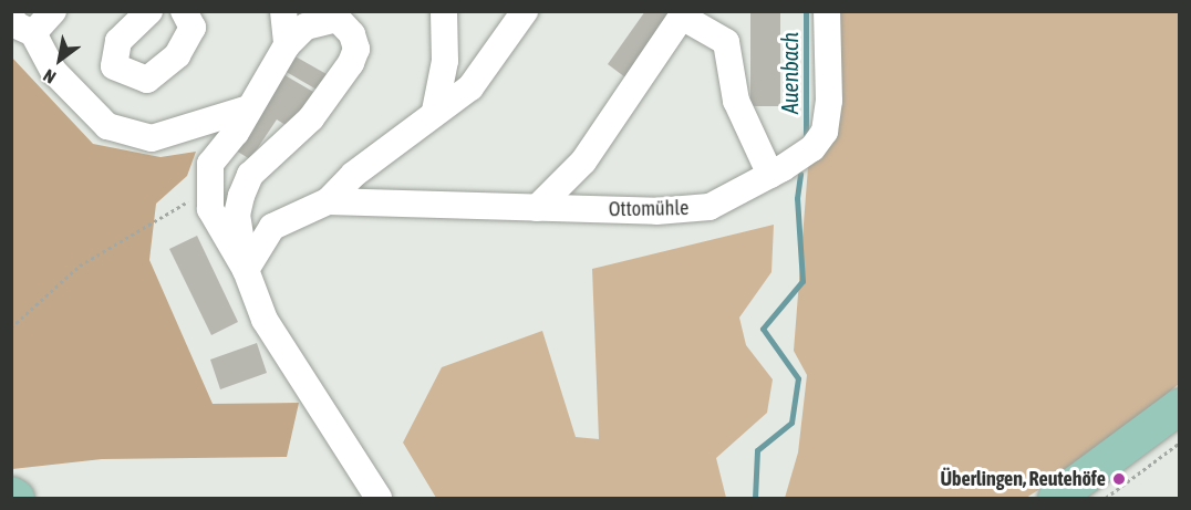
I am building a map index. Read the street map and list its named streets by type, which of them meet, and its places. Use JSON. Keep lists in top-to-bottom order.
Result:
{
  "streets": {
    "street": ["Ottomühle"]
  },
  "water": ["Auenbach"],
  "places": ["Überlingen, Reutehöfe"],
  "north": "bottom left"
}
